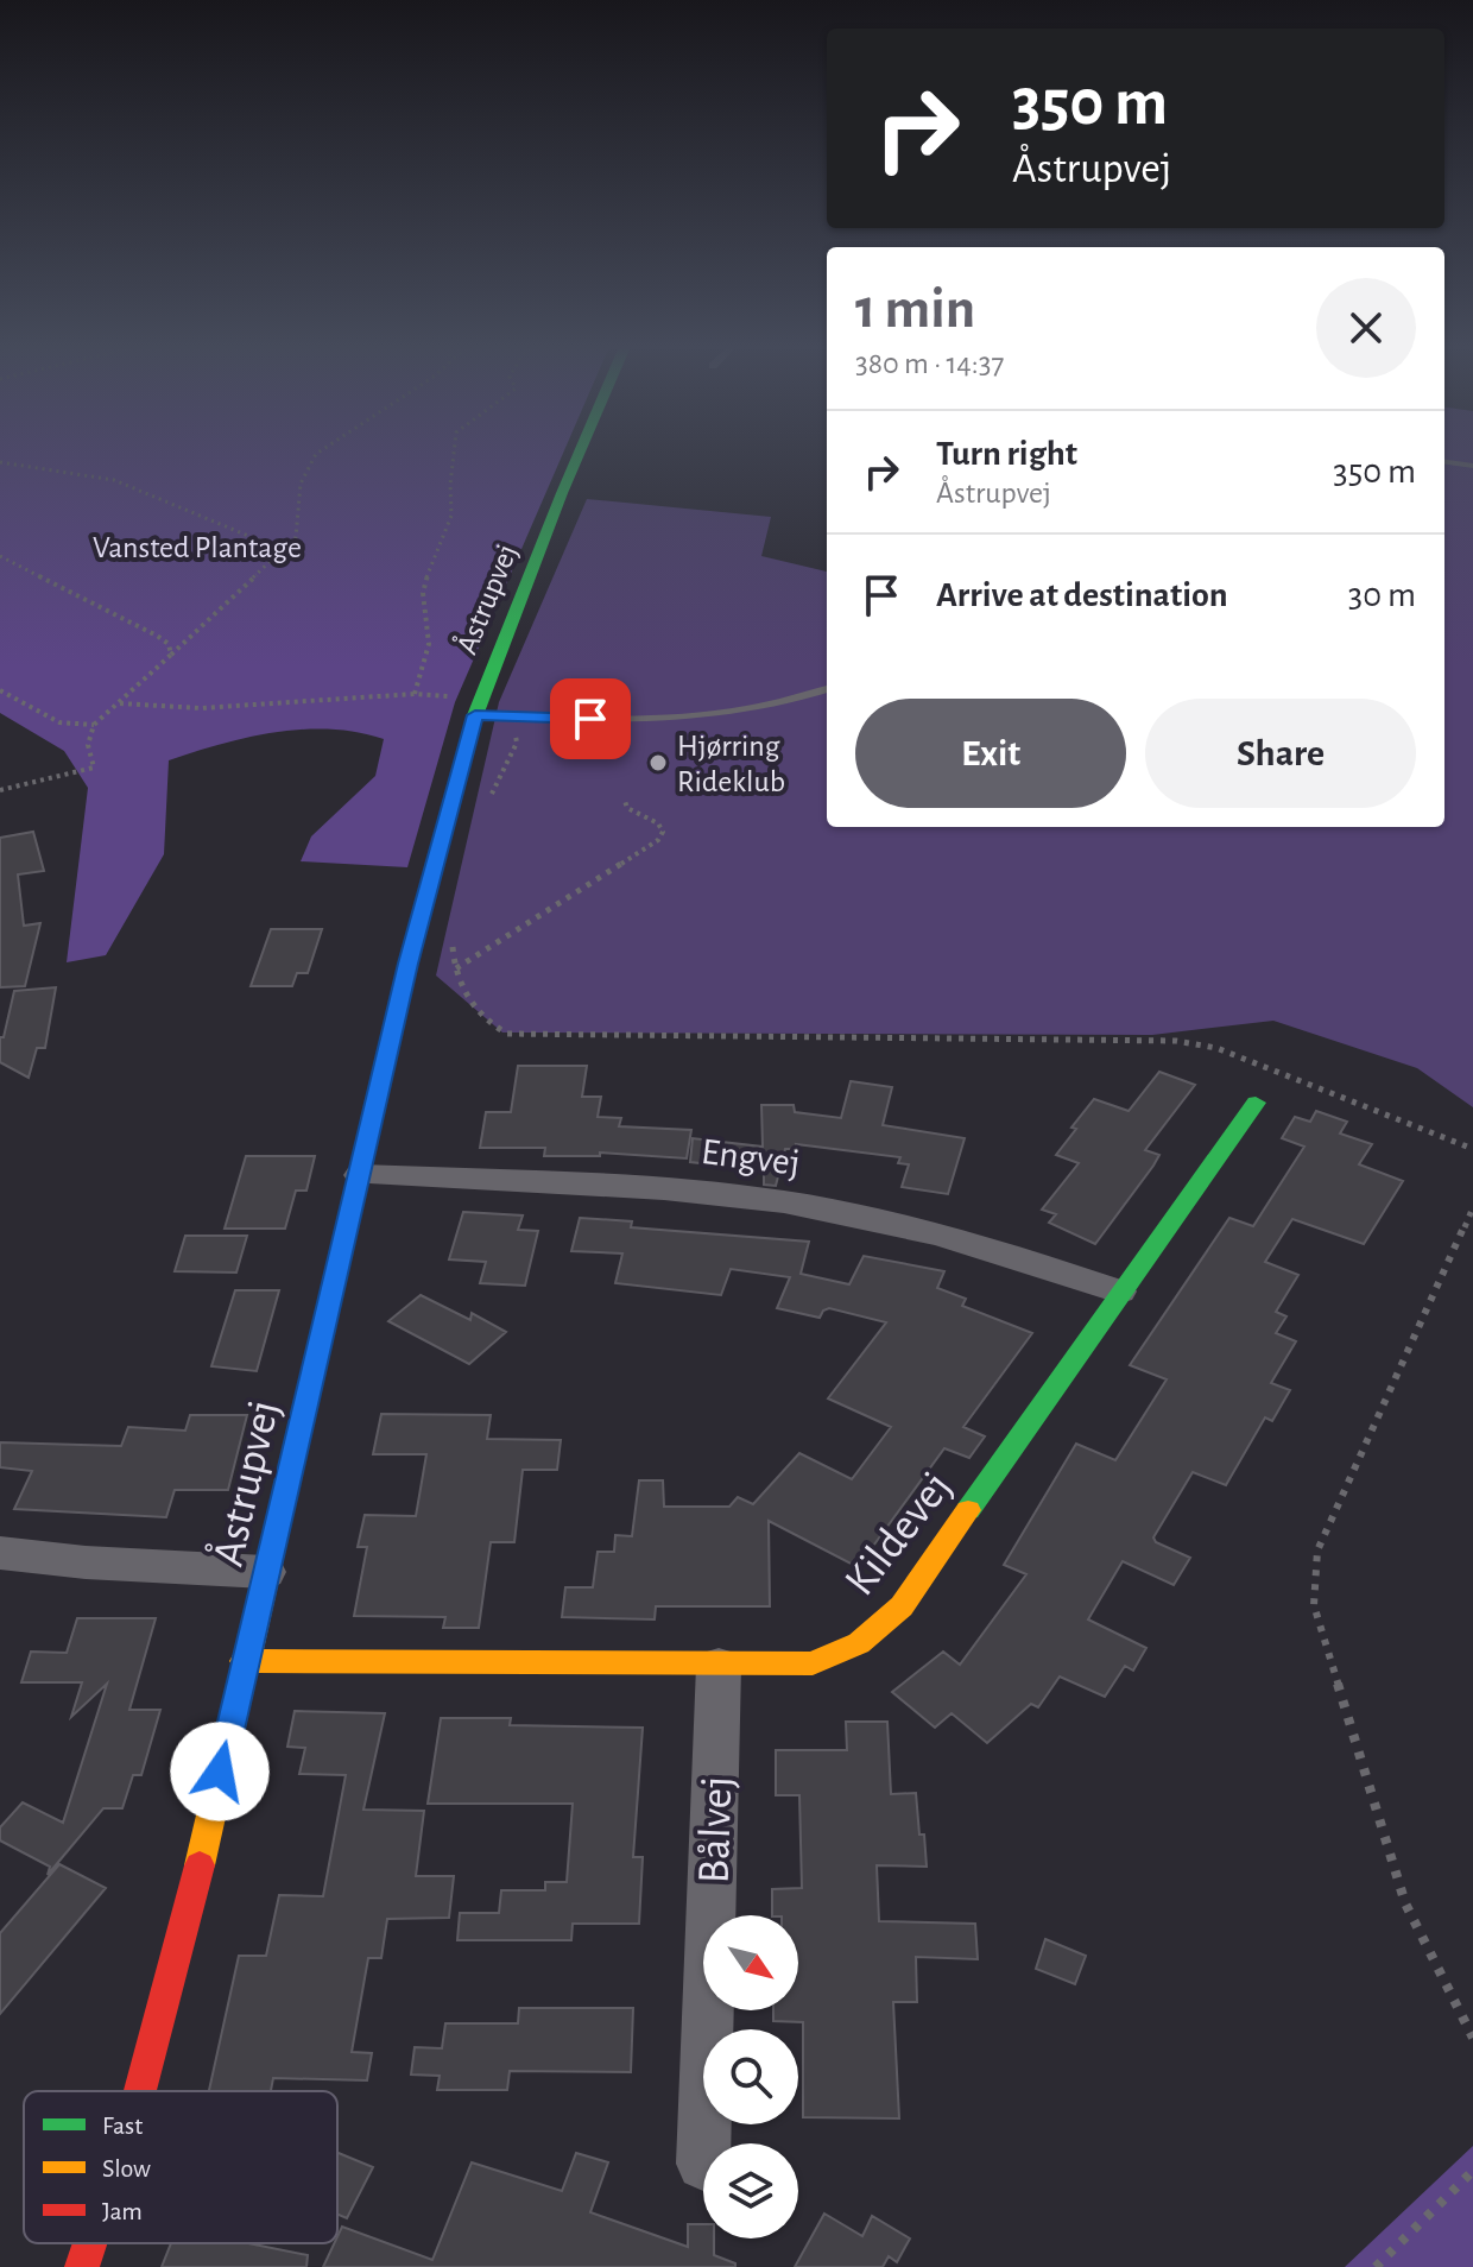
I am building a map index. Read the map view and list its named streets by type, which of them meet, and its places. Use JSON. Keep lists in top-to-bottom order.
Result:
{
  "streets": {
    "street": [
      "Åstrupvej",
      "Engvej",
      "Kildevej",
      "Bålvej"
    ]
  },
  "crossings": [
    ["Åstrupvej", "Engvej"],
    ["Åstrupvej", "Kildevej"],
    ["Engvej", "Kildevej"],
    ["Kildevej", "Bålvej"]
  ],
  "parks": ["Vansted Plantage"],
  "places": ["Hjørring Rideklub"],
  "legend": ["Fast", "Slow", "Jam"],
  "north": "bottom right",
  "page": {
    "turn": ["350 m", "Åstrupvej"],
    "heading": ["1 min", "380 m · 14:37"],
    "list": [
      {
        "name": "Turn right",
        "note": "Åstrupvej",
        "value": "350 m"
      },
      {
        "name": "Arrive at destination",
        "value": "30 m"
      }
    ],
    "buttons": ["Exit", "Share"]
  }
}
